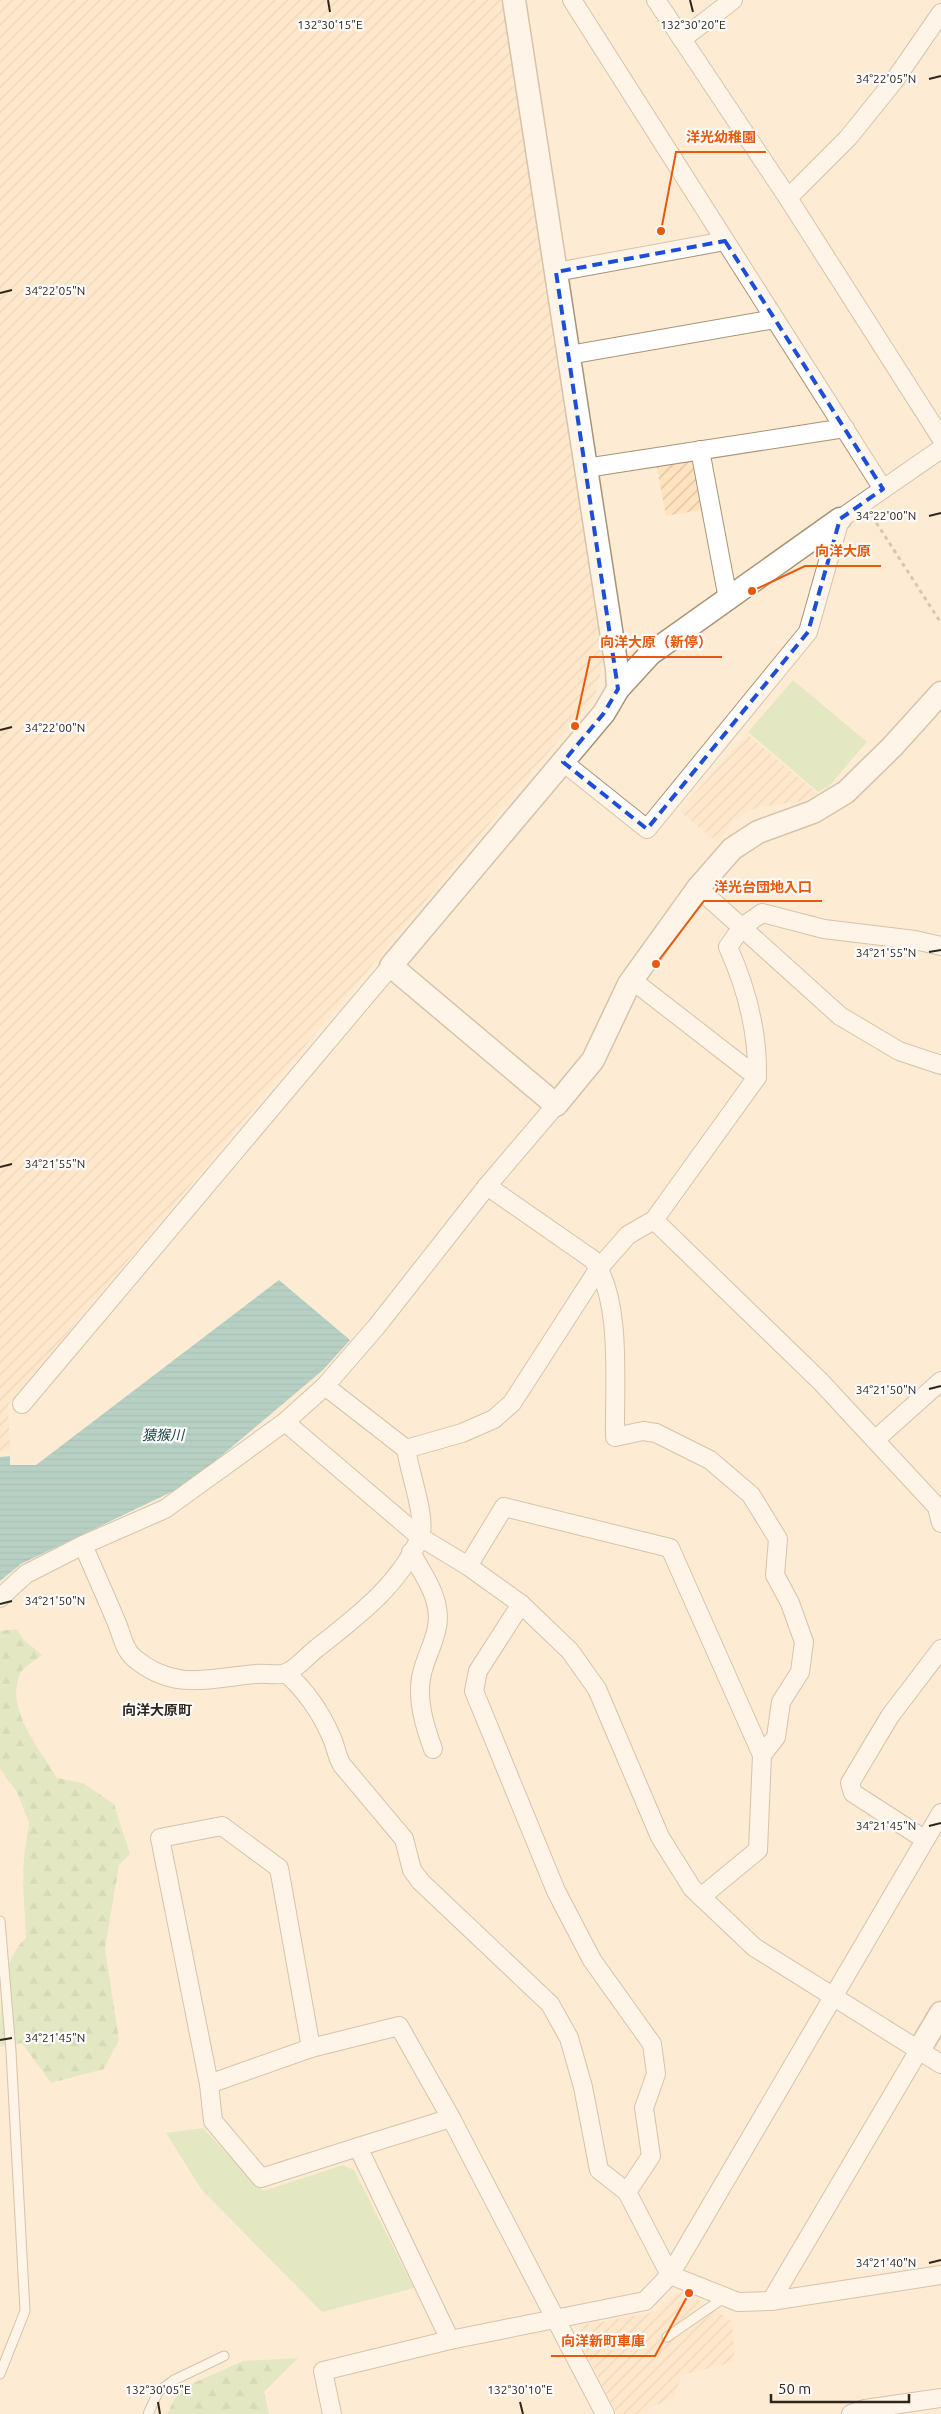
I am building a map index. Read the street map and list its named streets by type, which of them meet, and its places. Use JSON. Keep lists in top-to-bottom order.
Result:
{
  "districts": ["向洋大原町"],
  "water": ["猿猴川"],
  "places": [
    "洋光幼稚園",
    "向洋大原",
    "向洋大原（新停）",
    "洋光台団地入口",
    "向洋新町車庫"
  ],
  "scale_bar": "50 m",
  "coordinates": [
    "132°30'15\"E",
    "132°30'20\"E",
    "34°22'05\"N",
    "34°22'00\"N",
    "34°21'55\"N",
    "34°21'50\"N",
    "34°21'45\"N",
    "34°21'40\"N",
    "132°30'05\"E",
    "132°30'10\"E"
  ]
}
